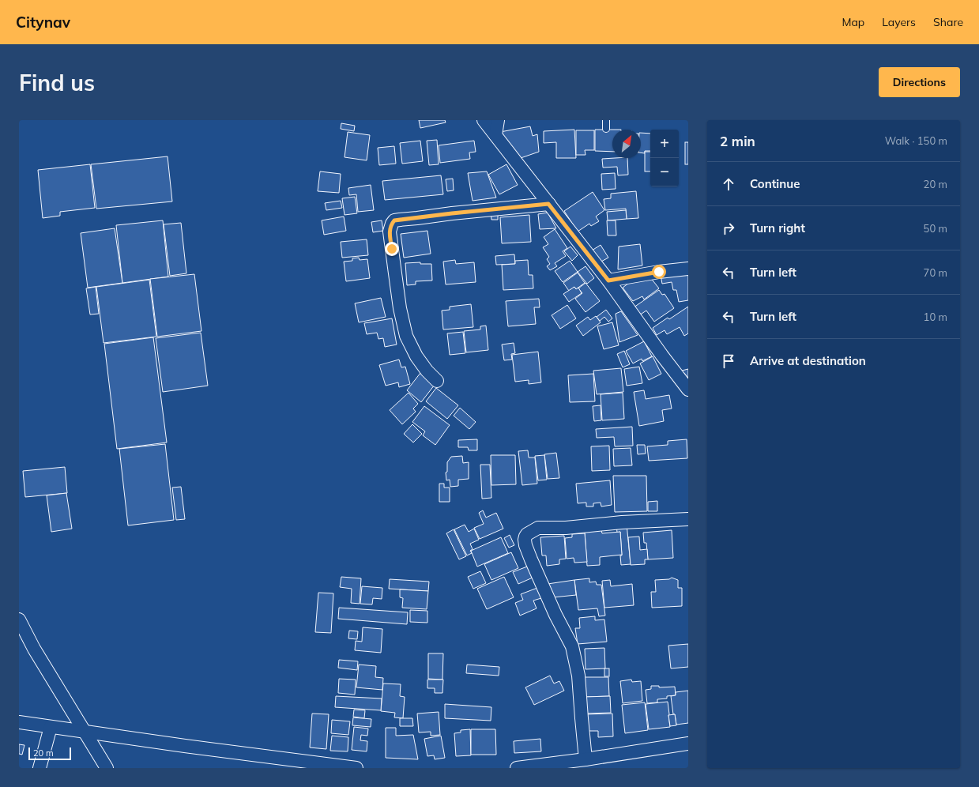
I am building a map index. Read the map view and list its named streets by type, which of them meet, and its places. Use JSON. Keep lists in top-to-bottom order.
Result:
{
  "scale_bar": "20 m",
  "north": "top right",
  "page": {
    "header": "Citynav",
    "nav": ["Map", "Layers", "Share"],
    "buttons": "Directions",
    "title": "Find us",
    "heading": ["2 min", "Walk · 150 m"],
    "map_buttons": ["+", "−"],
    "list": [
      ["Continue", "20 m"],
      ["Turn right", "50 m"],
      ["Turn left", "70 m"],
      ["Turn left", "10 m"],
      "Arrive at destination"
    ],
    "scale": "20 m"
  }
}
